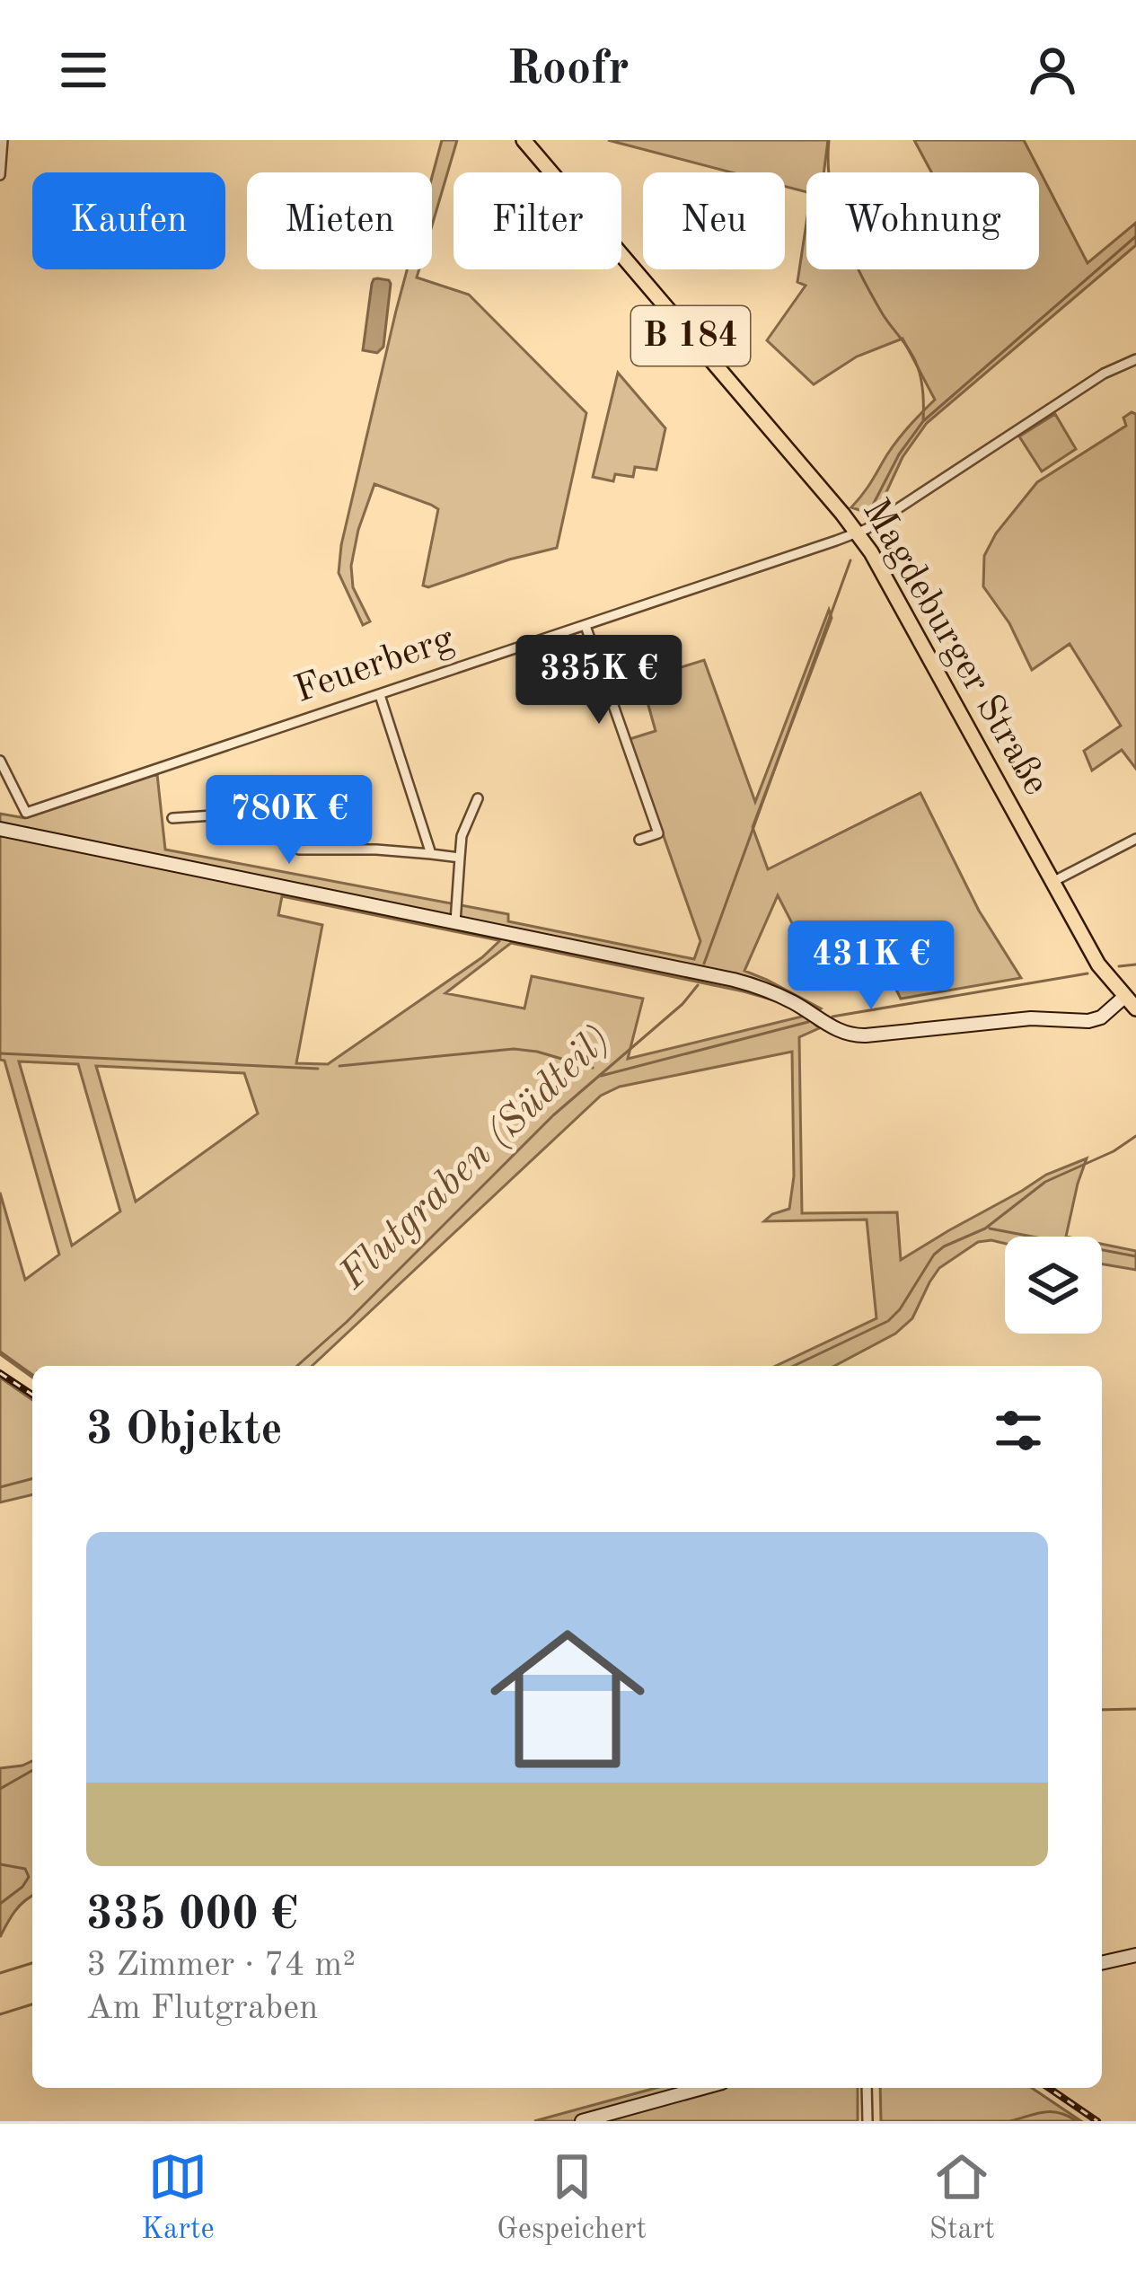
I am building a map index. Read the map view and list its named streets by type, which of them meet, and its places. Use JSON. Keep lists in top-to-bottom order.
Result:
{
  "streets": {
    "main road": ["B 184", "Magdeburger Straße"],
    "street": ["Feuerberg"]
  },
  "crossings": [
    ["Magdeburger Straße", "Feuerberg"]
  ],
  "water": ["Flutgraben (Südteil)"],
  "page": {
    "header": "Roofr",
    "chip": [
      "Kaufen",
      "Mieten",
      "Filter",
      "Neu",
      "Wohnung"
    ],
    "price": ["335K €", "780K €", "431K €"],
    "heading": "3 Objekte",
    "list": [
      {
        "name": "335 000 €",
        "note": "3 Zimmer · 74 m² · Am Flutgraben"
      }
    ],
    "tabs": ["Karte", "Gespeichert", "Start"]
  }
}
